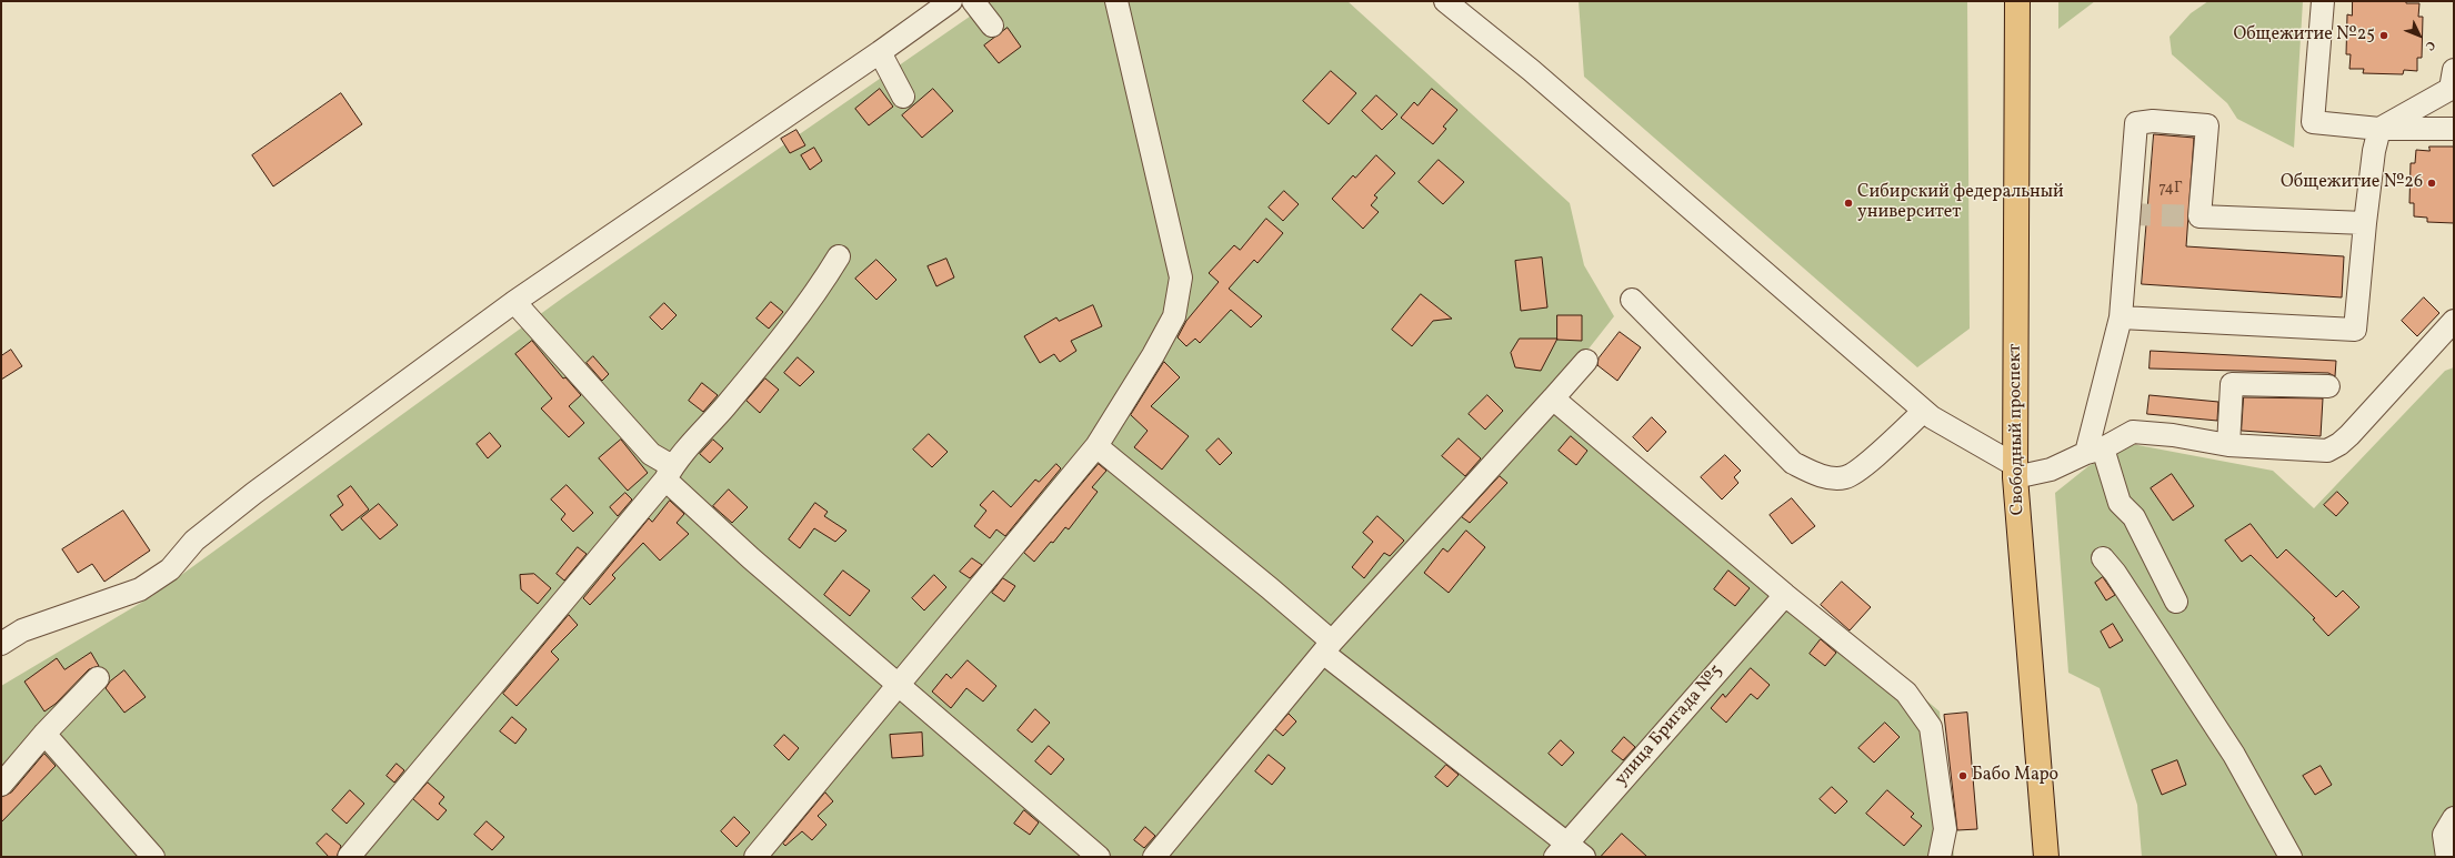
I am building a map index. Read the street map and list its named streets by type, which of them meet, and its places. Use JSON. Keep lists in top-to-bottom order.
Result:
{
  "streets": {
    "main road": ["Свободный проспект"],
    "street": ["улица Бригада №5"]
  },
  "places": [
    "Общежитие №25",
    "Общежитие №26",
    "Сибирский федеральный университет",
    "Бабо Маро"
  ],
  "house_numbers": ["74Г"],
  "north": "bottom right"
}
